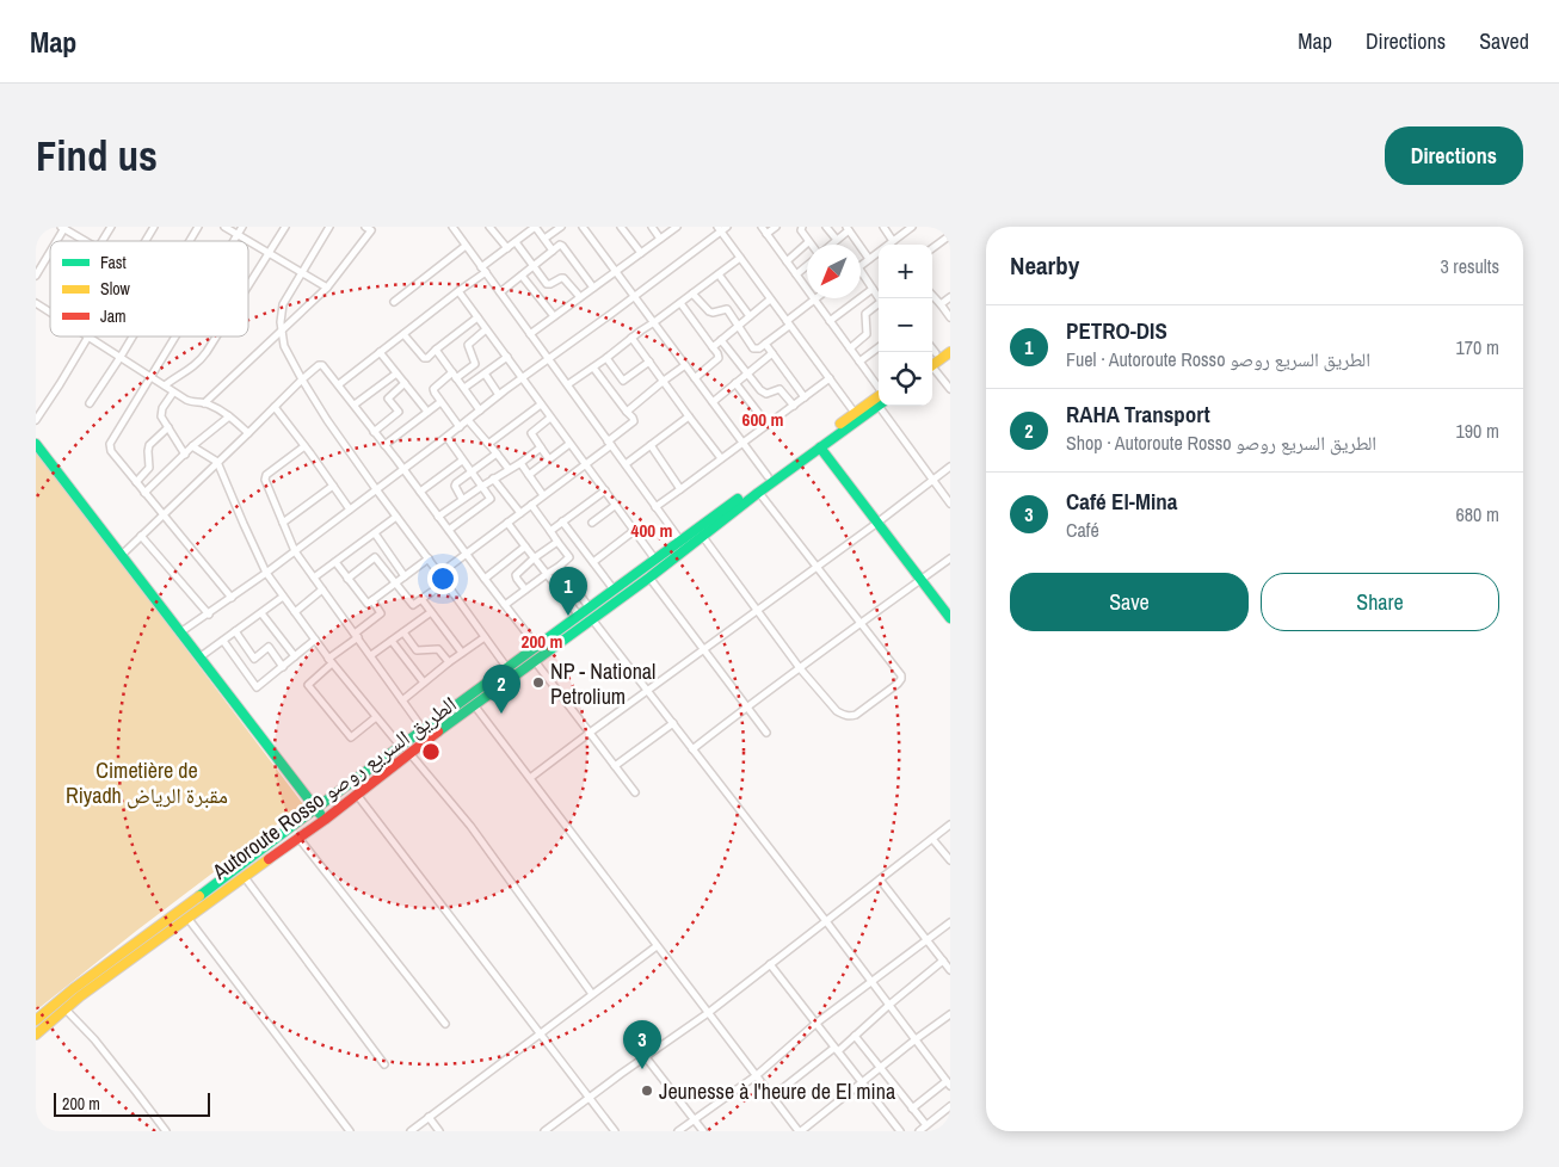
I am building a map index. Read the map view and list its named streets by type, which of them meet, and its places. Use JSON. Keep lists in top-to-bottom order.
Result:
{
  "streets": {
    "main road": ["Autoroute Rosso الطريق السريع روصو"]
  },
  "parks": ["Cimetière de Riyadh مقبرة الرياض"],
  "places": ["NP - National Petrolium", "Jeunesse à l'heure de El mina"],
  "legend": ["Fast", "Slow", "Jam"],
  "scale_bar": "200 m",
  "north": "bottom left",
  "page": {
    "header": "Map",
    "nav": ["Map", "Directions", "Saved"],
    "buttons": [
      "Directions",
      ["Save", "Share"]
    ],
    "title": "Find us",
    "heading": ["Nearby", "3 results"],
    "map_buttons": ["+", "−"],
    "list": [
      {
        "mark": "1",
        "name": "PETRO-DIS",
        "note": "Fuel · Autoroute Rosso الطريق السريع روصو",
        "value": "170 m"
      },
      {
        "mark": "2",
        "name": "RAHA Transport",
        "note": "Shop · Autoroute Rosso الطريق السريع روصو",
        "value": "190 m"
      },
      {
        "mark": "3",
        "name": "Café El-Mina",
        "note": "Café",
        "value": "680 m"
      }
    ],
    "pins": ["1", "2", "3"],
    "scale": "200 m"
  },
  "rings": ["600 m", "400 m", "200 m"]
}
